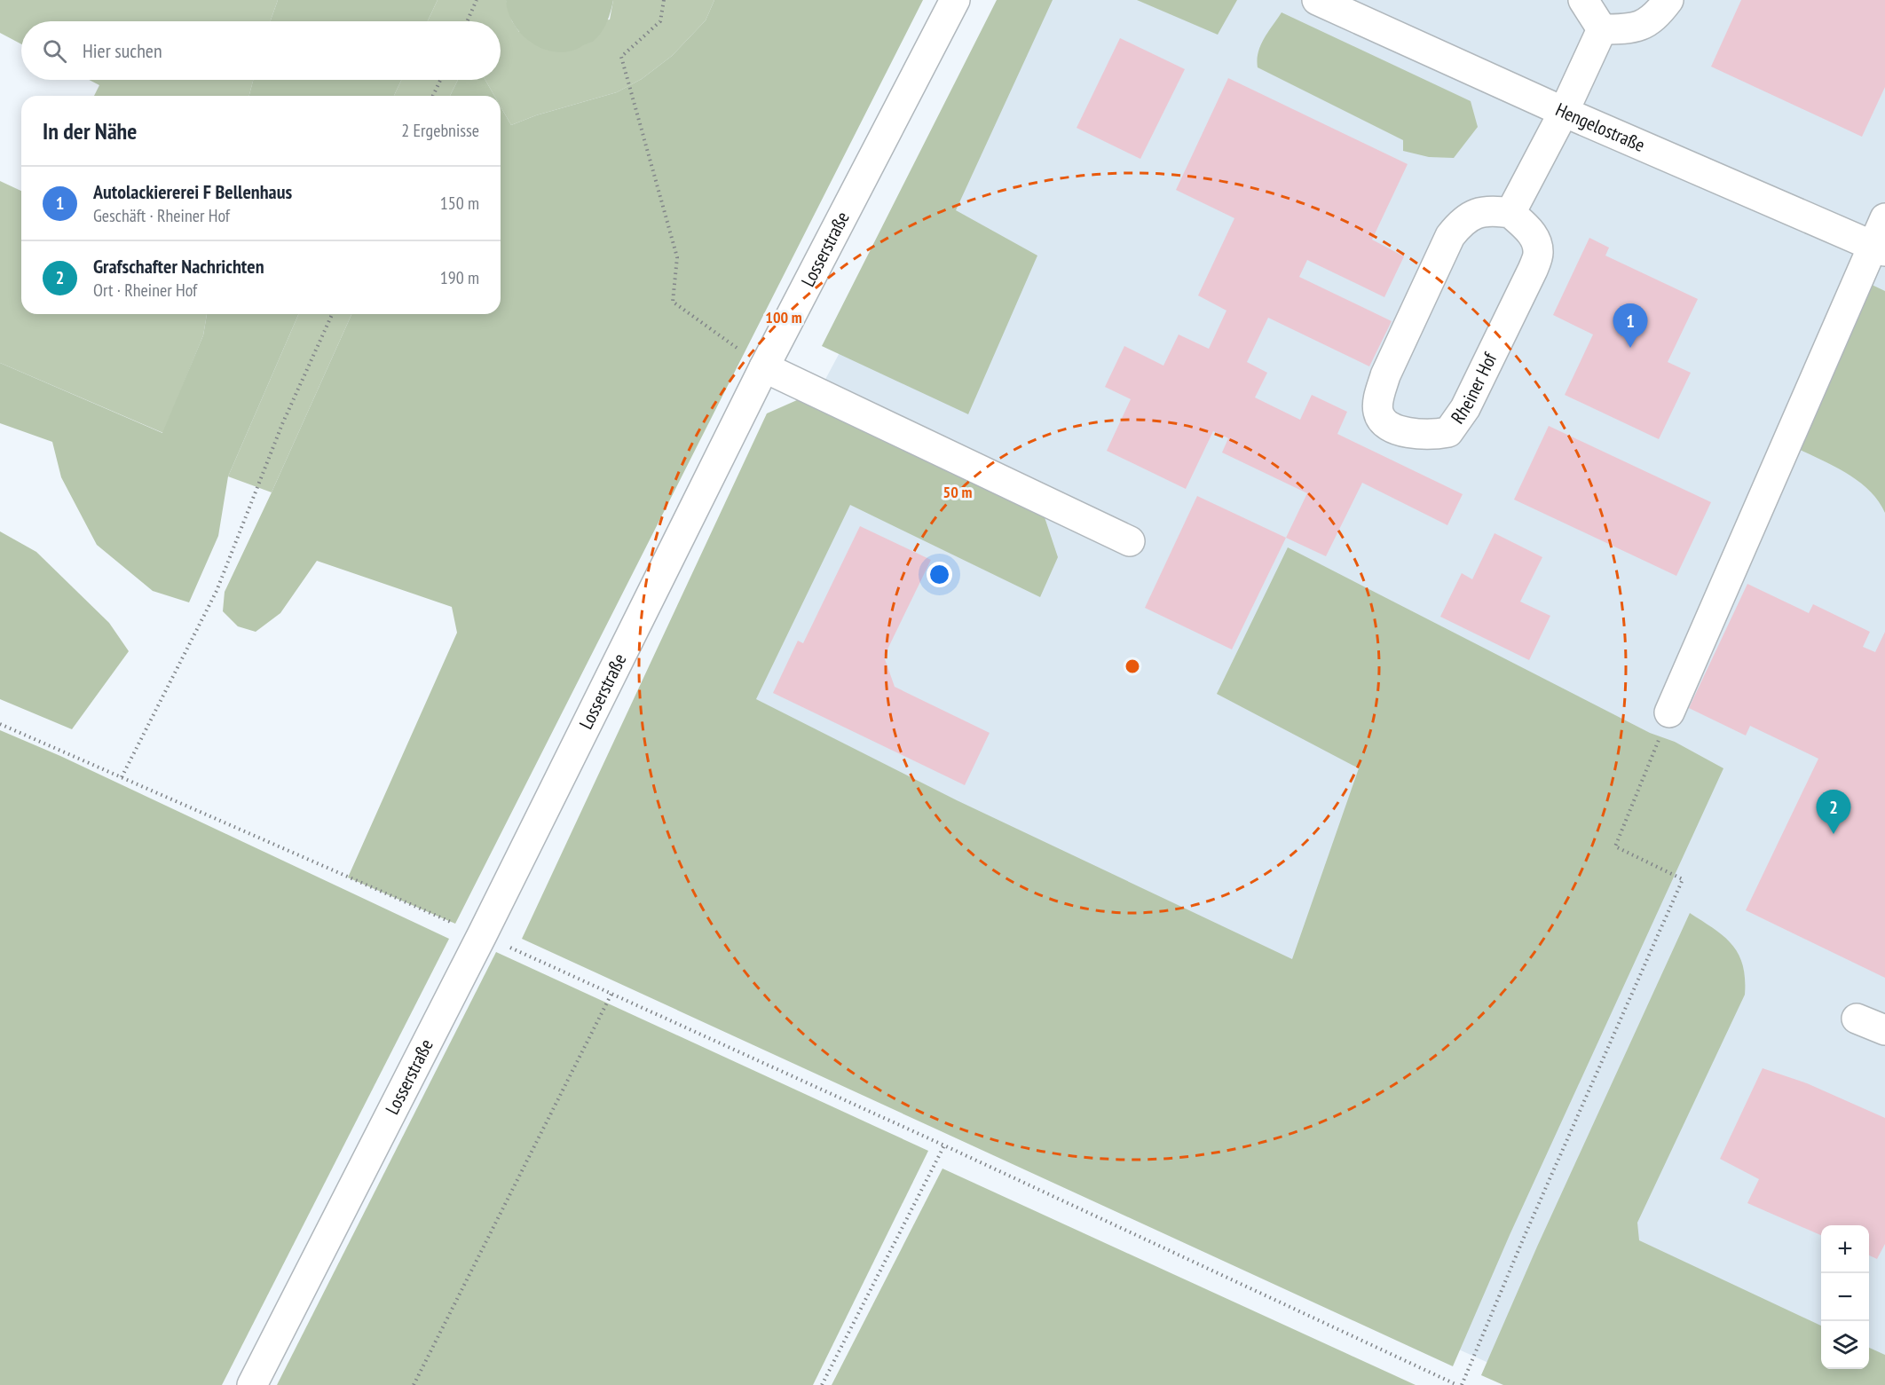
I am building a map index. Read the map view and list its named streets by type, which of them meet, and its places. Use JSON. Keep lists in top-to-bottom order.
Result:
{
  "streets": {
    "street": ["Hengelostraße", "Losserstraße", "Rheiner Hof"]
  },
  "page": {
    "search": "Hier suchen",
    "heading": ["In der Nähe", "2 Ergebnisse"],
    "list": [
      {
        "mark": "1",
        "name": "Autolackiererei F Bellenhaus",
        "note": "Geschäft · Rheiner Hof",
        "value": "150 m"
      },
      {
        "mark": "2",
        "name": "Grafschafter Nachrichten",
        "note": "Ort · Rheiner Hof",
        "value": "190 m"
      }
    ],
    "pins": ["1", "2"],
    "map_buttons": ["+", "−"]
  },
  "rings": ["100 m", "50 m"]
}
